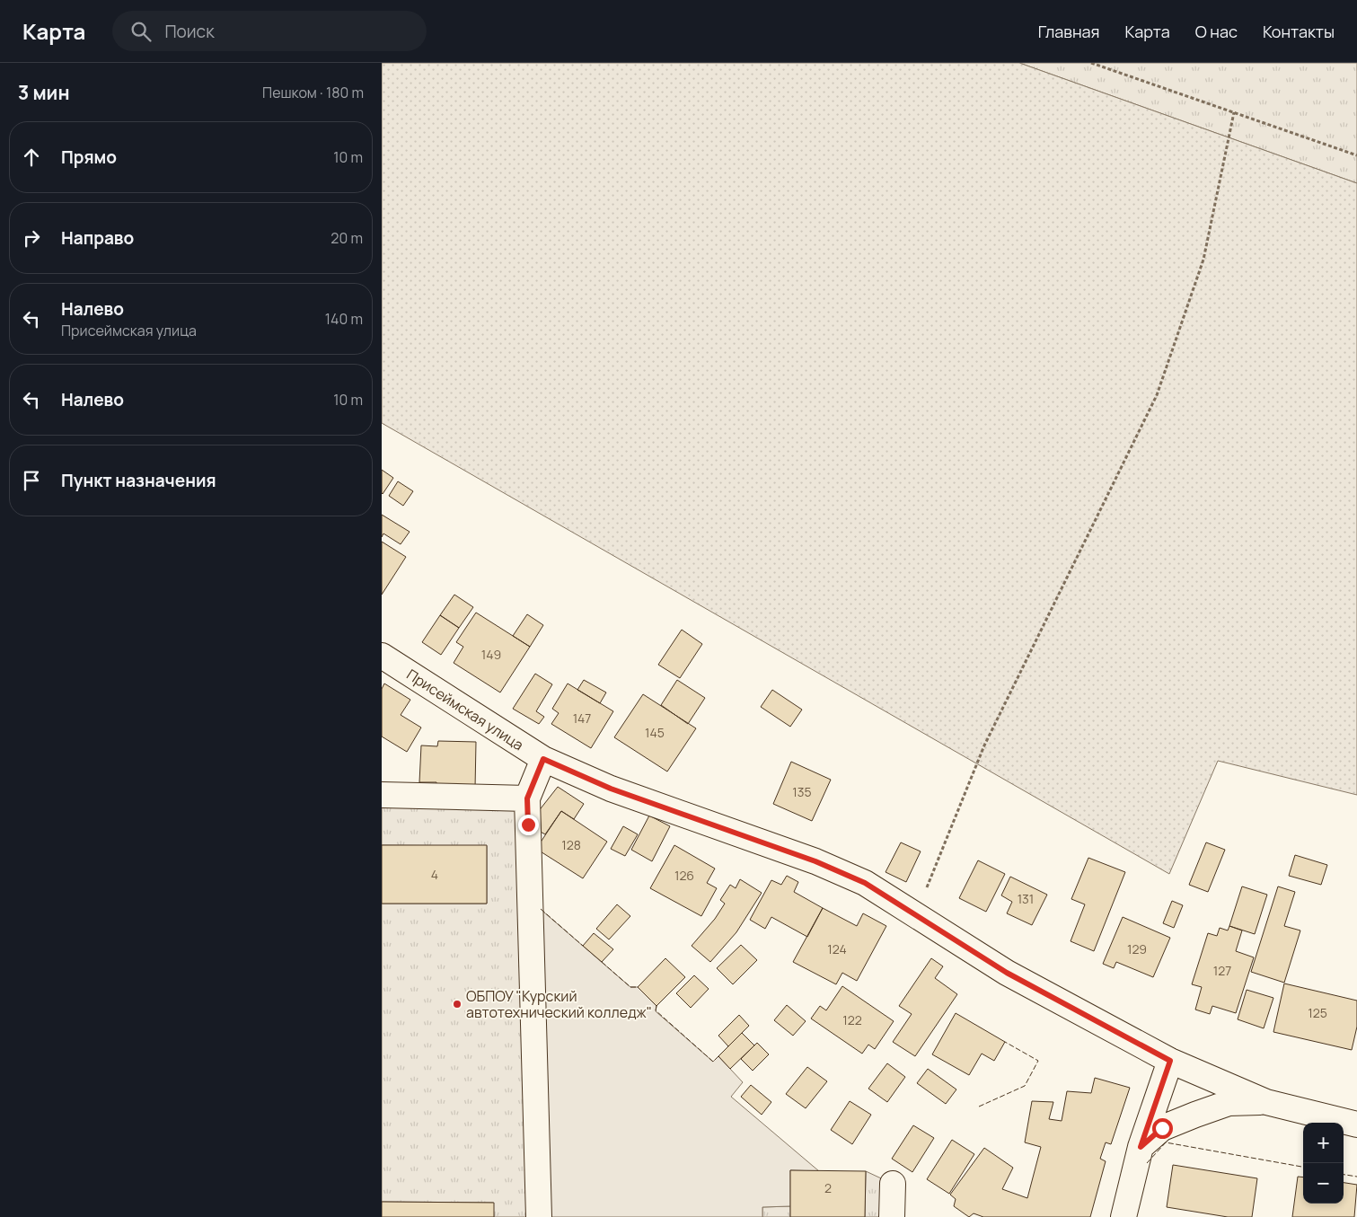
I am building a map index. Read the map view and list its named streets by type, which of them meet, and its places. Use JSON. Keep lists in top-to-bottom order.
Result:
{
  "streets": {
    "street": ["Присеймская улица"]
  },
  "places": ["ОБПОУ \"Курский автотехнический колледж\""],
  "house_numbers": [
    "149",
    "147",
    "145",
    "135",
    "128",
    "4",
    "126",
    "131",
    "124",
    "129",
    "127",
    "125",
    "122",
    "2"
  ],
  "page": {
    "header": "Карта",
    "search": "Поиск",
    "nav": [
      "Главная",
      "Карта",
      "О нас",
      "Контакты"
    ],
    "heading": ["3 мин", "Пешком · 180 m"],
    "list": [
      ["Прямо", "10 m"],
      ["Направо", "20 m"],
      ["Налево", "Присеймская улица", "140 m"],
      ["Налево", "10 m"],
      "Пункт назначения"
    ],
    "map_buttons": ["+", "−"]
  }
}
